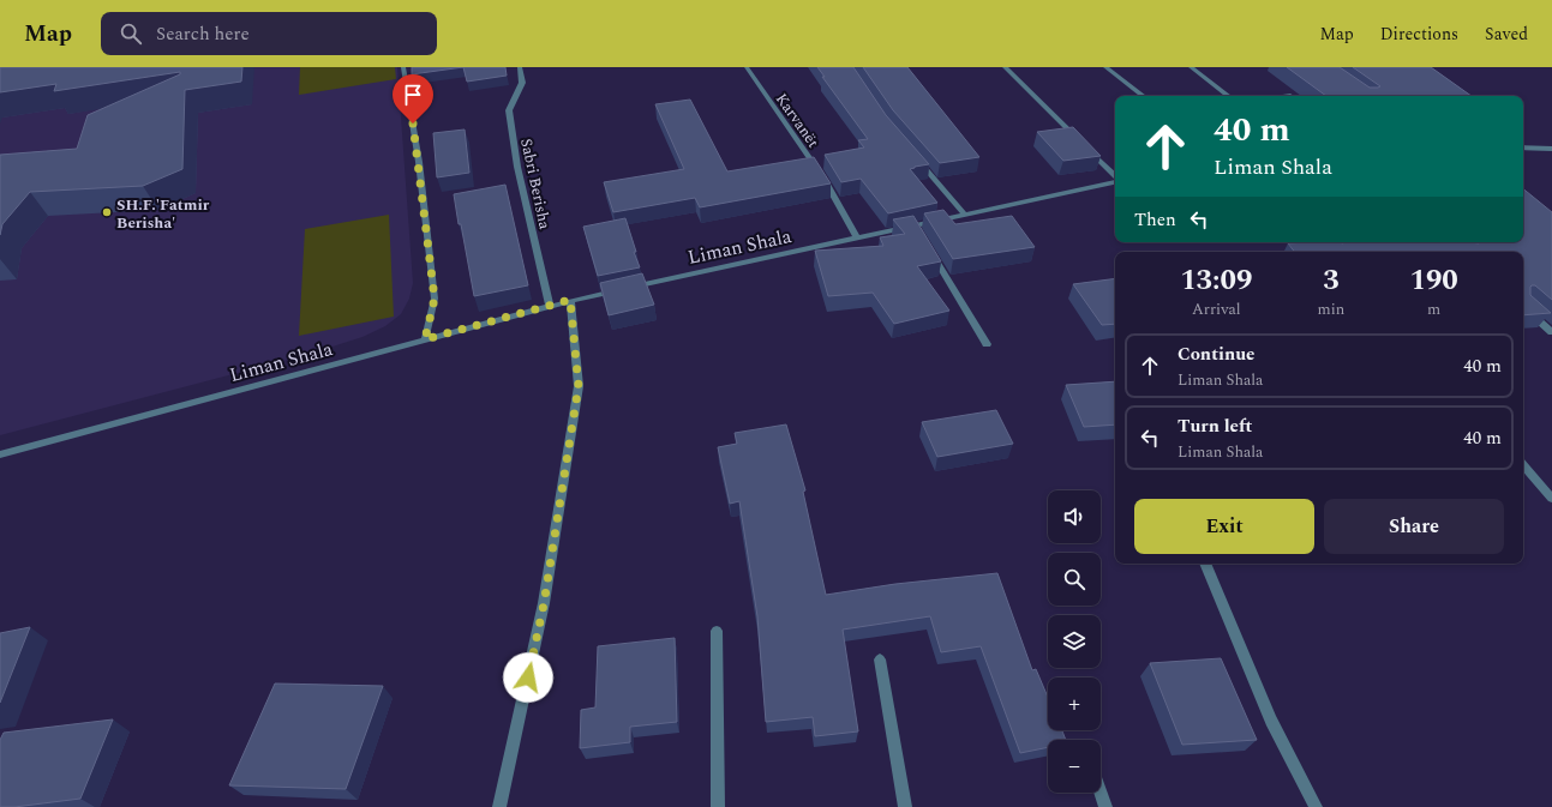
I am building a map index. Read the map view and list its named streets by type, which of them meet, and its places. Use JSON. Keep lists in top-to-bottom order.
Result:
{
  "streets": {
    "street": ["Karvanët", "Sabri Berisha", "Liman Shala"]
  },
  "crossings": [
    ["Karvanët", "Liman Shala"],
    ["Sabri Berisha", "Liman Shala"]
  ],
  "places": ["SH.F.'Fatmir Berisha'"],
  "page": {
    "header": "Map",
    "search": "Search here",
    "nav": ["Map", "Directions", "Saved"],
    "turn": ["40 m", "Liman Shala"],
    "then": "Then",
    "eta": [
      "13:09",
      "Arrival",
      "3",
      "min",
      "190",
      "m"
    ],
    "list": [
      {
        "name": "Continue",
        "note": "Liman Shala",
        "value": "40 m"
      },
      {
        "name": "Turn left",
        "note": "Liman Shala",
        "value": "40 m"
      }
    ],
    "buttons": ["Exit", "Share"],
    "map_buttons": ["+", "−"]
  }
}
